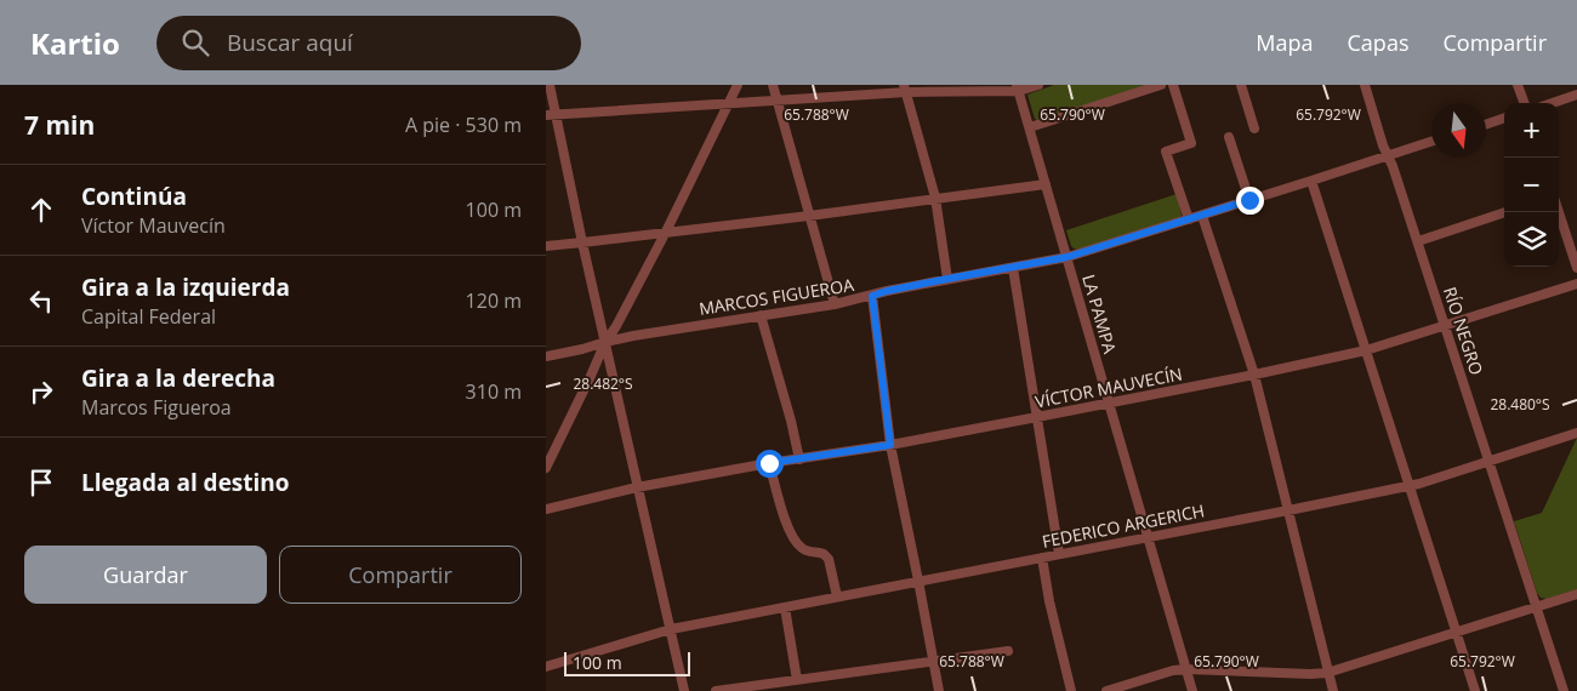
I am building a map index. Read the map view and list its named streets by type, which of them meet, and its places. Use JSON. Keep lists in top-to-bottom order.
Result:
{
  "streets": {
    "street": [
      "MARCOS FIGUEROA",
      "LA PAMPA",
      "RÍO NEGRO",
      "VÍCTOR MAUVECÍN",
      "FEDERICO ARGERICH"
    ]
  },
  "crossings": [
    ["MARCOS FIGUEROA", "LA PAMPA"],
    ["MARCOS FIGUEROA", "RÍO NEGRO"],
    ["LA PAMPA", "VÍCTOR MAUVECÍN"],
    ["LA PAMPA", "FEDERICO ARGERICH"],
    ["RÍO NEGRO", "VÍCTOR MAUVECÍN"],
    ["RÍO NEGRO", "FEDERICO ARGERICH"]
  ],
  "scale_bar": "100 m",
  "north": "bottom",
  "page": {
    "header": "Kartio",
    "search": "Buscar aquí",
    "nav": ["Mapa", "Capas", "Compartir"],
    "heading": ["7 min", "A pie · 530 m"],
    "map_buttons": ["+", "−"],
    "list": [
      ["Continúa", "Víctor Mauvecín", "100 m"],
      ["Gira a la izquierda", "Capital Federal", "120 m"],
      ["Gira a la derecha", "Marcos Figueroa", "310 m"],
      "Llegada al destino"
    ],
    "buttons": ["Guardar", "Compartir"],
    "scale": "100 m"
  },
  "coordinates": [
    "65.788°W",
    "65.790°W",
    "65.792°W",
    "28.482°S",
    "28.480°S"
  ]
}
